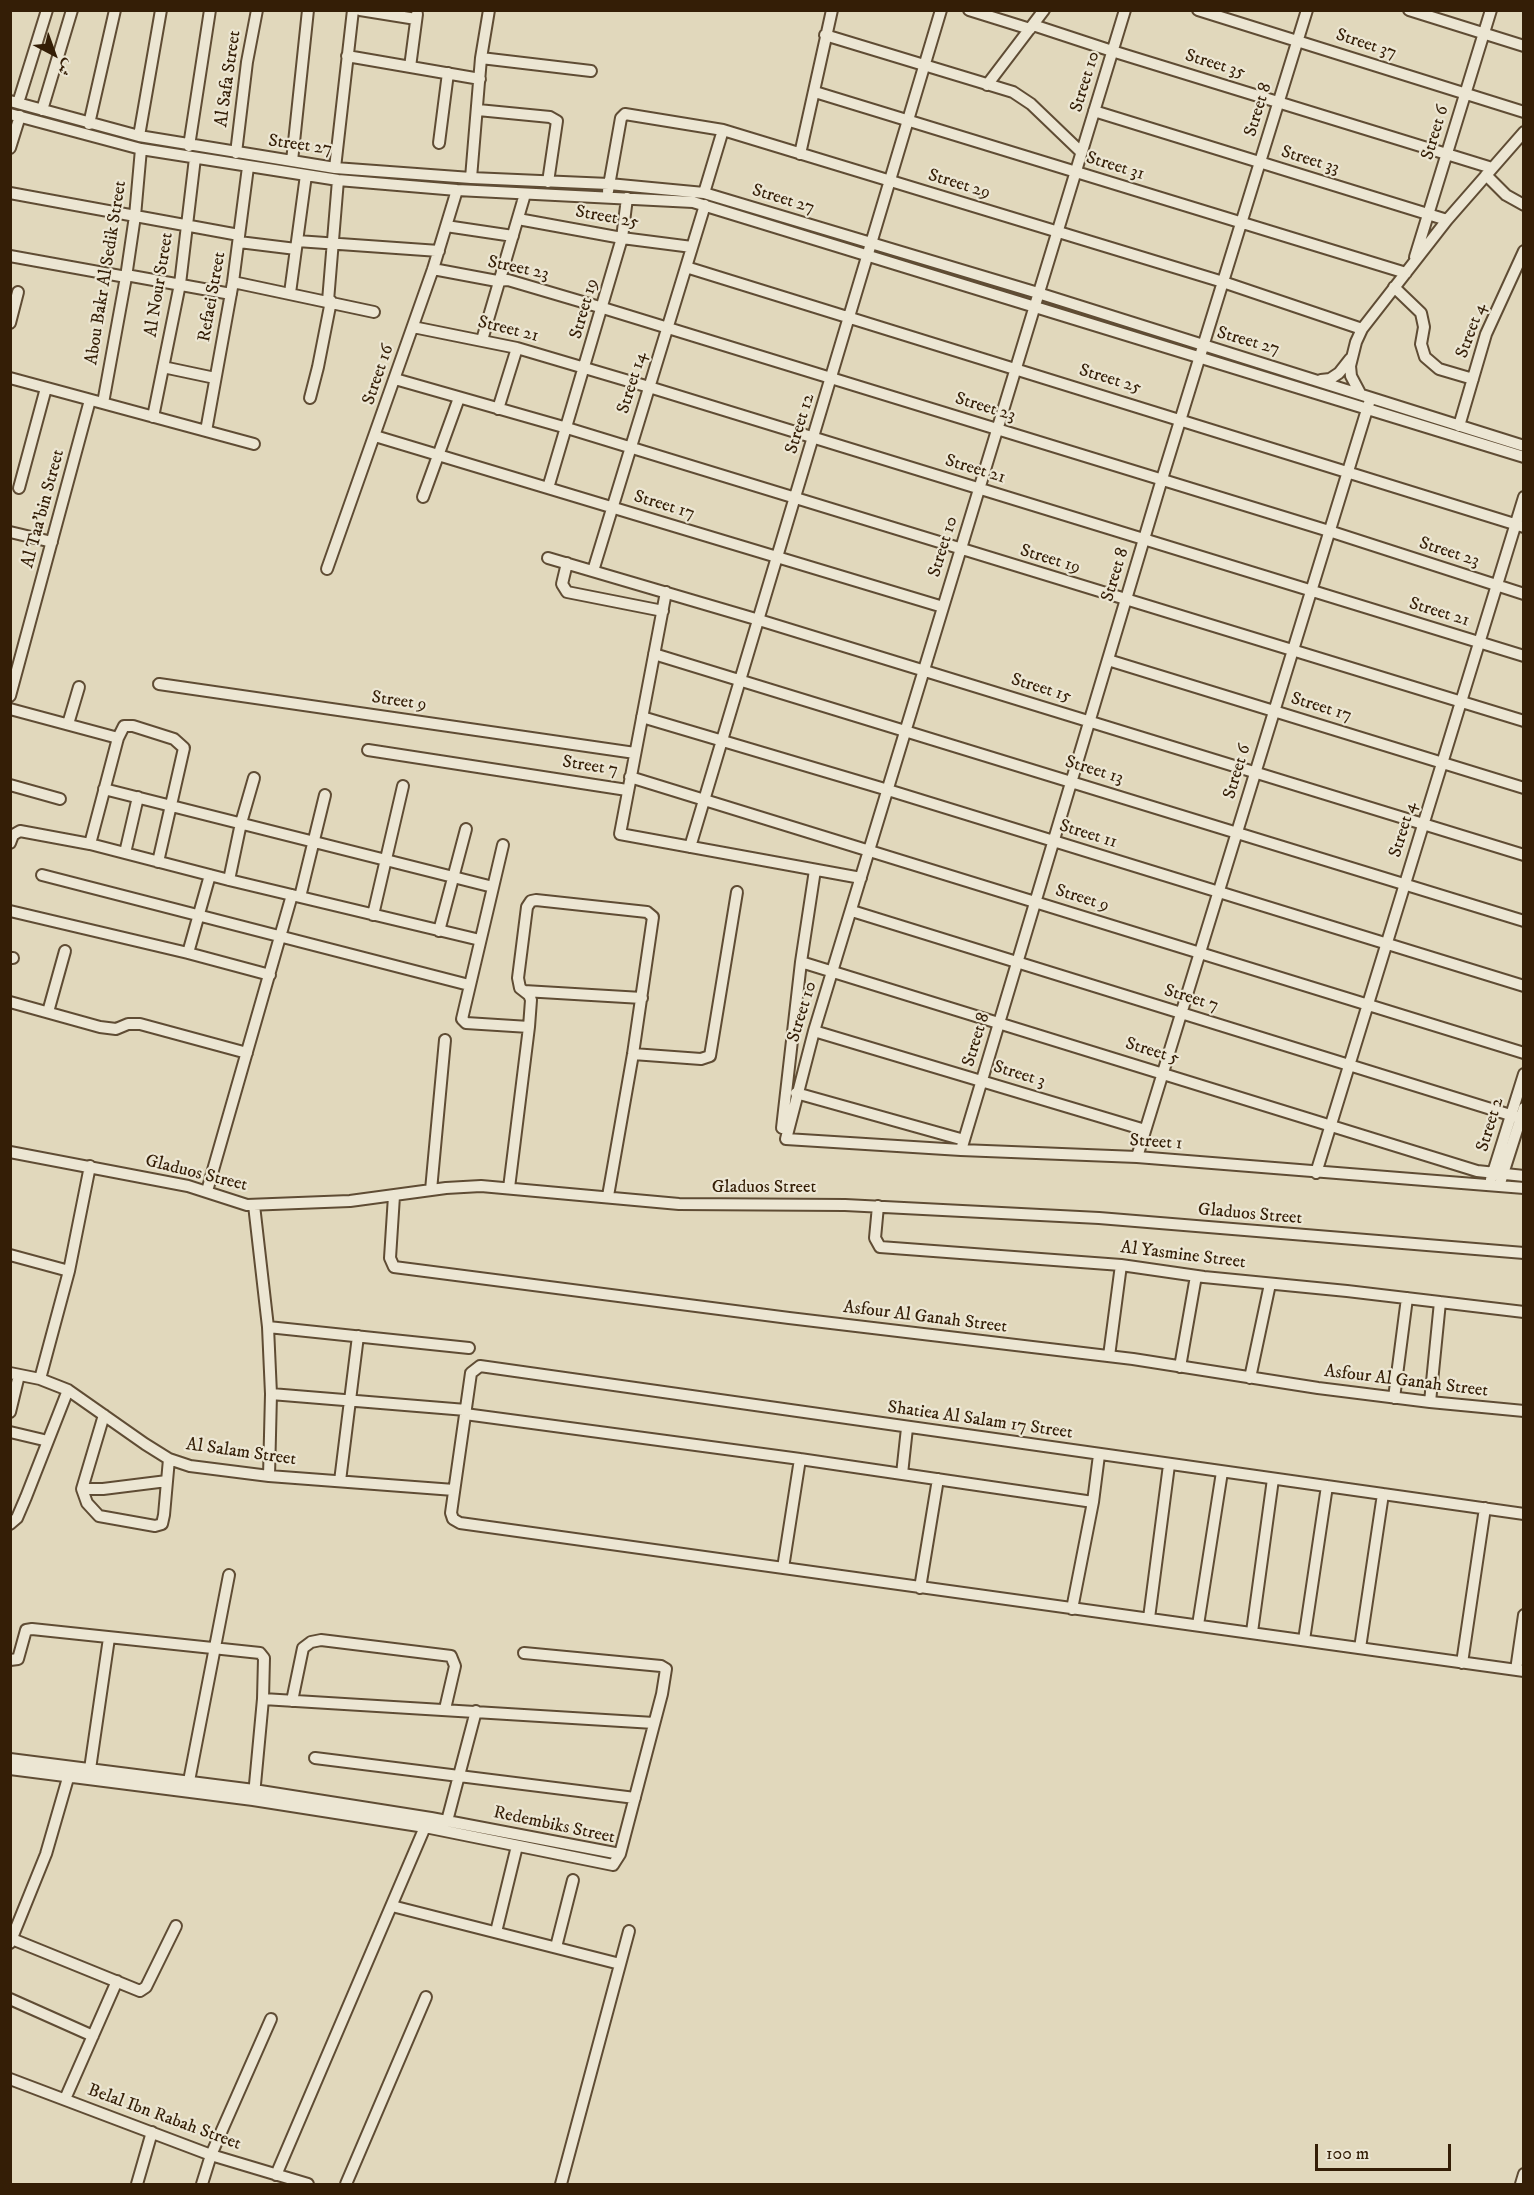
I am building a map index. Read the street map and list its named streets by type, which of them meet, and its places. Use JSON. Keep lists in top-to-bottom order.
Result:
{
  "streets": {
    "street": [
      "Street 37",
      "Street 35",
      "Al Safa Street",
      "Street 10",
      "Street 8",
      "Street 6",
      "Street 27",
      "Street 33",
      "Street 31",
      "Street 29",
      "Street 25",
      "Street 23",
      "Abou Bakr Al Sedik Street",
      "Al Nour Street",
      "Refaei Street",
      "Street 19",
      "Street 21",
      "Street 4",
      "Street 16",
      "Street 14",
      "Street 12",
      "Street 17",
      "Al Taa'bin Street",
      "Street 15",
      "Street 9",
      "Street 7",
      "Street 13",
      "Street 11",
      "Street 5",
      "Street 3",
      "Street 2",
      "Street 1",
      "Gladuos Street",
      "Al Yasmine Street",
      "Asfour Al Ganah Street",
      "Shatiea Al Salam 17 Street",
      "Al Salam Street",
      "Redembiks Street",
      "Belal Ibn Rabah Street"
    ]
  },
  "crossings": [
    ["Street 37", "Street 8"],
    ["Street 37", "Street 6"],
    ["Street 35", "Street 10"],
    ["Street 35", "Street 8"],
    ["Street 35", "Street 6"],
    ["Al Safa Street", "Street 27"],
    ["Street 10", "Street 27"],
    ["Street 10", "Street 33"],
    ["Street 10", "Street 31"],
    ["Street 10", "Street 29"],
    ["Street 10", "Street 25"],
    ["Street 10", "Street 23"],
    ["Street 10", "Street 19"],
    ["Street 10", "Street 21"],
    ["Street 10", "Street 17"],
    ["Street 10", "Street 15"],
    ["Street 10", "Street 9"],
    ["Street 10", "Street 7"],
    ["Street 10", "Street 13"],
    ["Street 10", "Street 11"],
    ["Street 10", "Street 5"],
    ["Street 10", "Street 3"],
    ["Street 10", "Street 1"],
    ["Street 8", "Street 27"],
    ["Street 8", "Street 33"],
    ["Street 8", "Street 31"],
    ["Street 8", "Street 29"],
    ["Street 8", "Street 25"],
    ["Street 8", "Street 23"],
    ["Street 8", "Street 19"],
    ["Street 8", "Street 21"],
    ["Street 8", "Street 17"],
    ["Street 8", "Street 15"],
    ["Street 8", "Street 9"],
    ["Street 8", "Street 7"],
    ["Street 8", "Street 13"],
    ["Street 8", "Street 11"],
    ["Street 8", "Street 5"],
    ["Street 8", "Street 3"],
    ["Street 8", "Street 1"],
    ["Street 6", "Street 27"],
    ["Street 6", "Street 33"],
    ["Street 6", "Street 31"],
    ["Street 6", "Street 25"],
    ["Street 6", "Street 23"],
    ["Street 6", "Street 19"],
    ["Street 6", "Street 21"],
    ["Street 6", "Street 17"],
    ["Street 6", "Street 15"],
    ["Street 6", "Street 9"],
    ["Street 6", "Street 7"],
    ["Street 6", "Street 13"],
    ["Street 6", "Street 11"],
    ["Street 6", "Street 5"],
    ["Street 6", "Street 3"],
    ["Street 6", "Street 1"],
    ["Street 27", "Street 29"],
    ["Street 27", "Abou Bakr Al Sedik Street"],
    ["Street 27", "Al Nour Street"],
    ["Street 27", "Refaei Street"],
    ["Street 27", "Street 19"],
    ["Street 27", "Street 4"],
    ["Street 27", "Street 16"],
    ["Street 27", "Street 14"],
    ["Street 27", "Street 12"],
    ["Street 31", "Street 12"],
    ["Street 29", "Street 12"],
    ["Street 25", "Street 19"],
    ["Street 25", "Street 4"],
    ["Street 25", "Street 14"],
    ["Street 25", "Street 12"],
    ["Street 23", "Street 19"],
    ["Street 23", "Street 4"],
    ["Street 23", "Street 16"],
    ["Street 23", "Street 14"],
    ["Street 23", "Street 12"],
    ["Street 19", "Street 21"],
    ["Street 19", "Street 4"],
    ["Street 19", "Street 16"],
    ["Street 19", "Street 14"],
    ["Street 19", "Street 12"],
    ["Street 19", "Street 17"],
    ["Street 21", "Street 4"],
    ["Street 21", "Street 16"],
    ["Street 21", "Street 14"],
    ["Street 21", "Street 12"],
    ["Street 4", "Street 17"],
    ["Street 4", "Street 15"],
    ["Street 4", "Street 9"],
    ["Street 4", "Street 7"],
    ["Street 4", "Street 13"],
    ["Street 4", "Street 11"],
    ["Street 4", "Street 5"],
    ["Street 4", "Street 1"],
    ["Street 16", "Street 17"],
    ["Street 14", "Street 17"],
    ["Street 14", "Street 15"],
    ["Street 12", "Street 17"],
    ["Street 12", "Street 15"],
    ["Street 12", "Street 9"],
    ["Street 12", "Street 7"],
    ["Street 12", "Street 13"],
    ["Street 12", "Street 11"],
    ["Street 7", "Street 2"],
    ["Street 5", "Street 2"],
    ["Street 2", "Street 1"],
    ["Gladuos Street", "Al Yasmine Street"],
    ["Gladuos Street", "Asfour Al Ganah Street"],
    ["Shatiea Al Salam 17 Street", "Al Salam Street"]
  ],
  "scale_bar": "100 m",
  "north": "bottom right"
}
